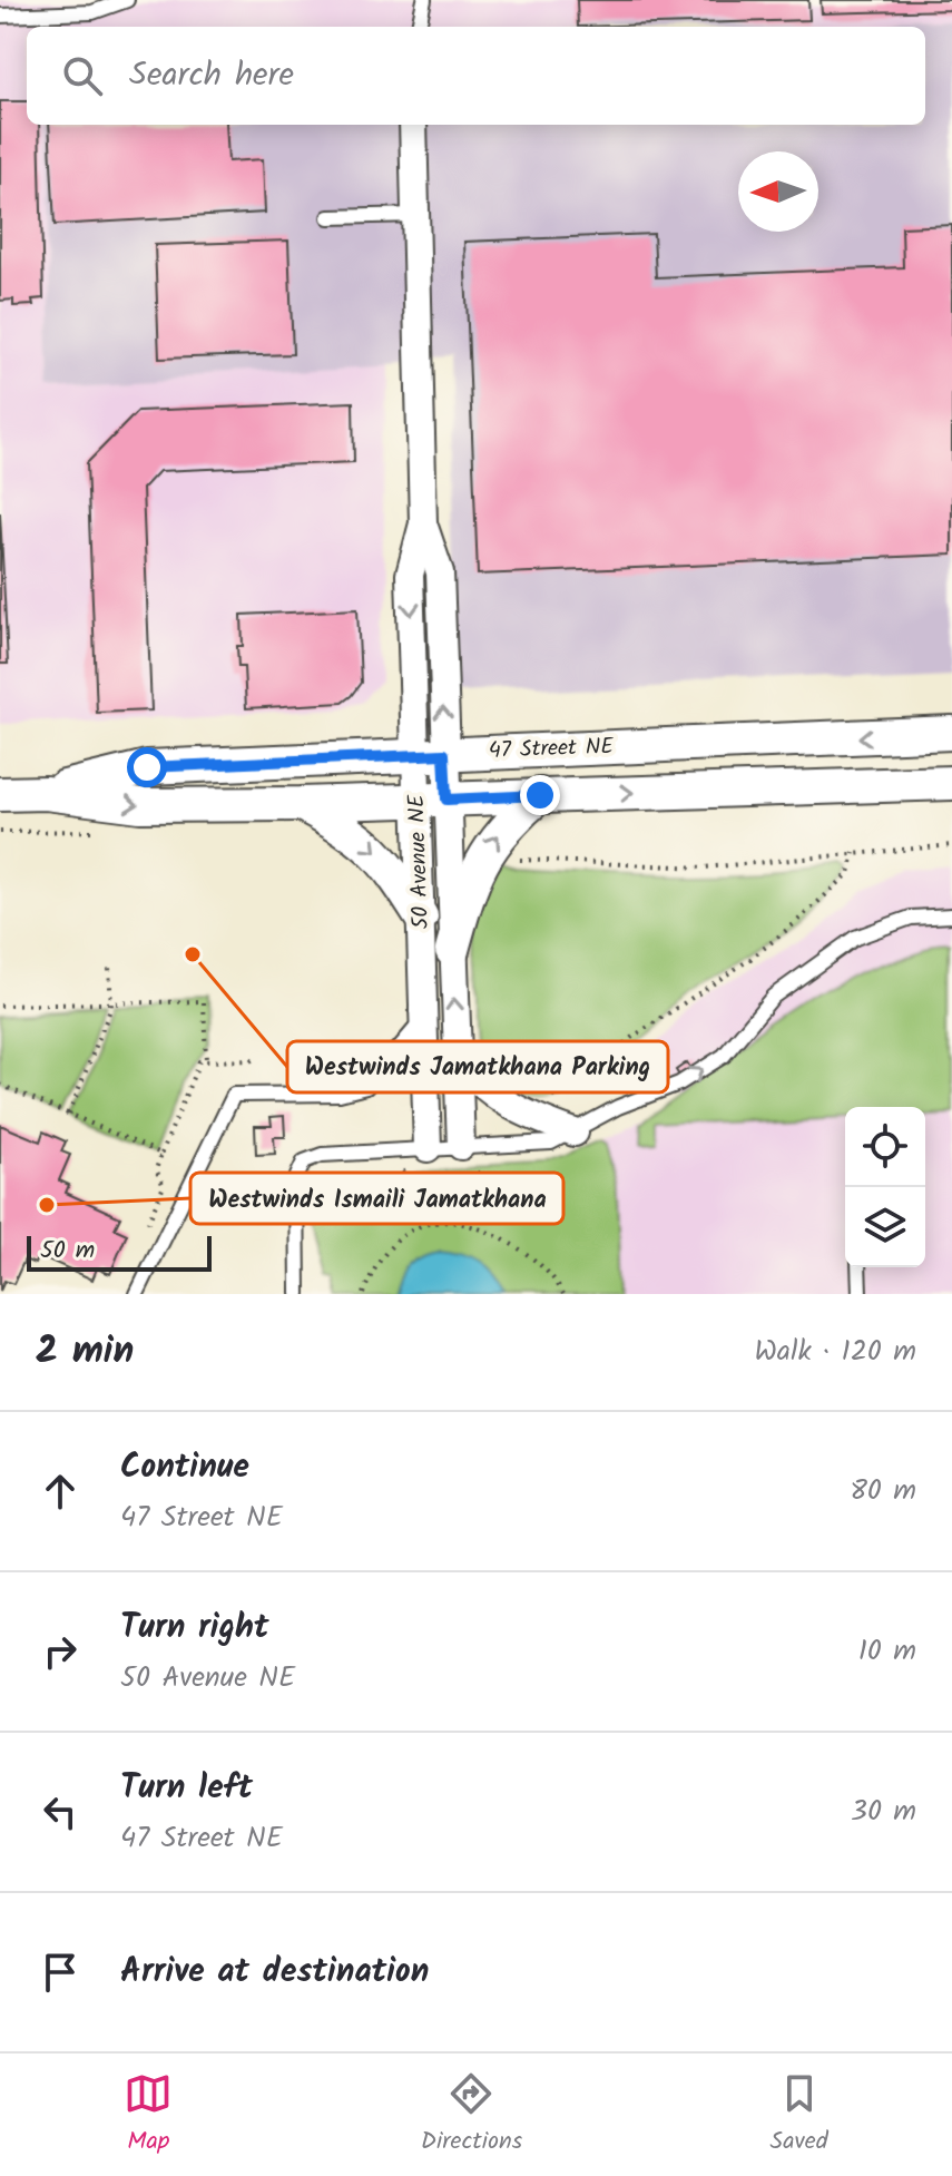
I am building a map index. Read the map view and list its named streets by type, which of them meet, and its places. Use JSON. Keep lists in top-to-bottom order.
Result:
{
  "streets": {
    "street": ["47 Street NE", "50 Avenue NE"]
  },
  "crossings": [
    ["47 Street NE", "50 Avenue NE"]
  ],
  "places": ["Westwinds Jamatkhana Parking", "Westwinds Ismaili Jamatkhana"],
  "scale_bar": "50 m",
  "north": "left",
  "page": {
    "search": "Search here",
    "scale": "50 m",
    "heading": ["2 min", "Walk · 120 m"],
    "list": [
      ["Continue", "47 Street NE", "80 m"],
      ["Turn right", "50 Avenue NE", "10 m"],
      ["Turn left", "47 Street NE", "30 m"],
      "Arrive at destination"
    ],
    "nav": ["Map", "Directions", "Saved"]
  }
}
